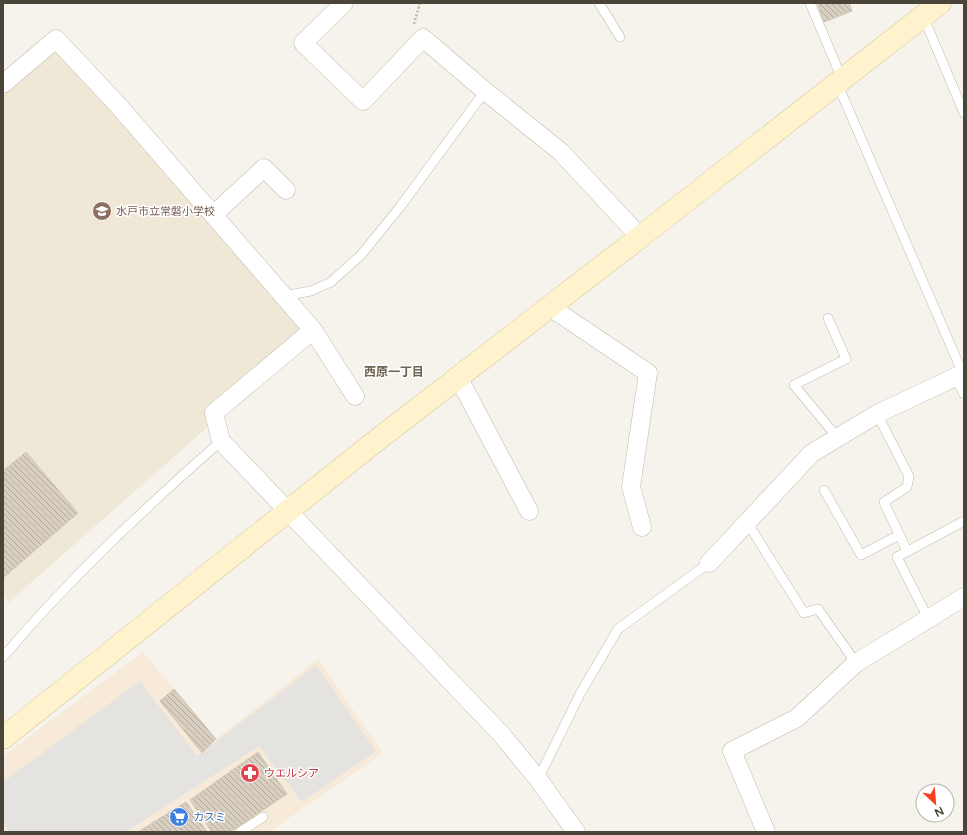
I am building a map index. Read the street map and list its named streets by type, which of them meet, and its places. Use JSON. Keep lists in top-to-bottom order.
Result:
{
  "districts": ["西原一丁目"],
  "places": {
    "school or university": ["水戸市立常磐小学校"],
    "pharmacy": ["ウエルシア"],
    "supermarket": ["カスミ"]
  },
  "north": "bottom right"
}
